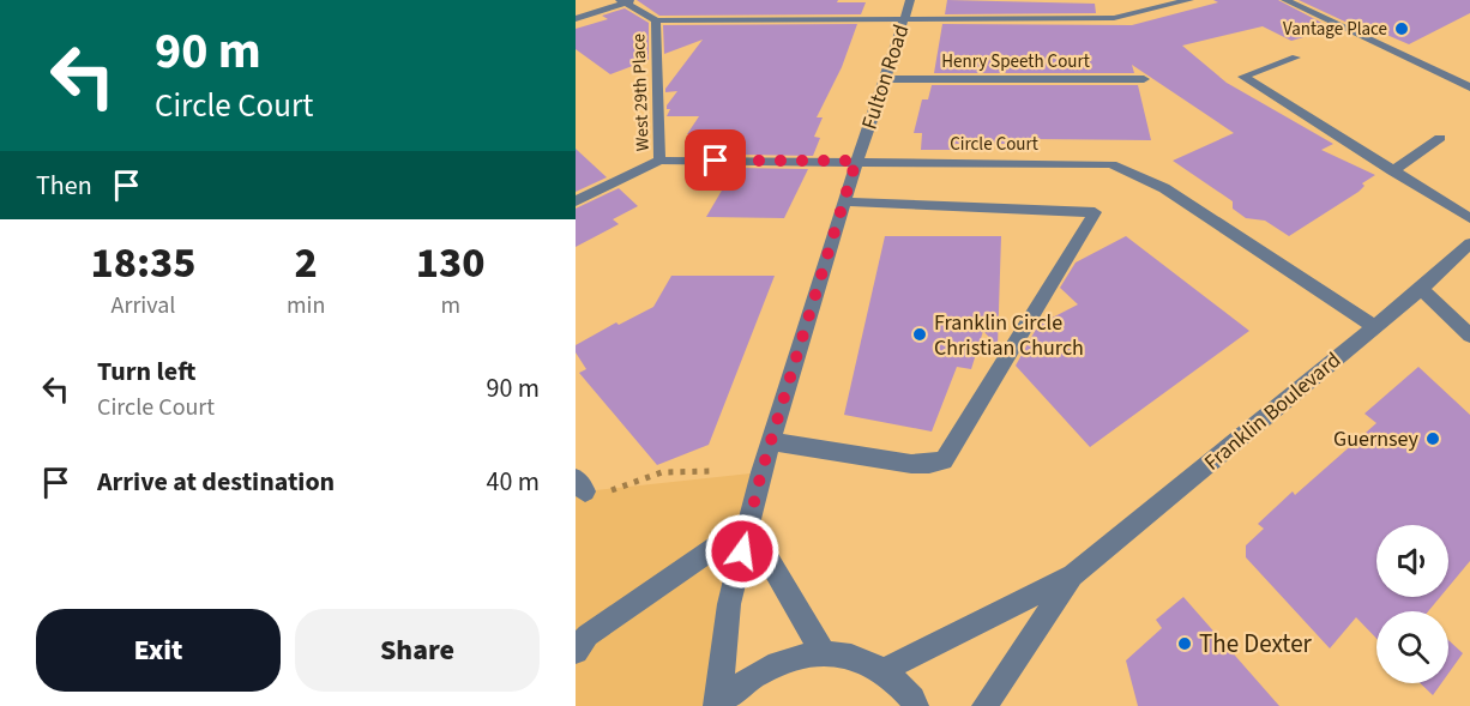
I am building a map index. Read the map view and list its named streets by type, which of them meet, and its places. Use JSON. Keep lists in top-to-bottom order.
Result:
{
  "streets": {
    "street": [
      "Henry Speeth Court",
      "Fulton Road",
      "West 29th Place",
      "Circle Court",
      "Franklin Boulevard"
    ]
  },
  "crossings": [
    ["Henry Speeth Court", "Fulton Road"],
    ["Fulton Road", "Circle Court"],
    ["West 29th Place", "Circle Court"],
    ["Circle Court", "Franklin Boulevard"]
  ],
  "places": [
    "Vantage Place",
    "Franklin Circle Christian Church",
    "Guernsey",
    "The Dexter"
  ],
  "page": {
    "turn": ["90 m", "Circle Court"],
    "then": "Then",
    "eta": [
      "18:35",
      "Arrival",
      "2",
      "min",
      "130",
      "m"
    ],
    "list": [
      {
        "name": "Turn left",
        "note": "Circle Court",
        "value": "90 m"
      },
      {
        "name": "Arrive at destination",
        "value": "40 m"
      }
    ],
    "buttons": ["Exit", "Share"]
  }
}
